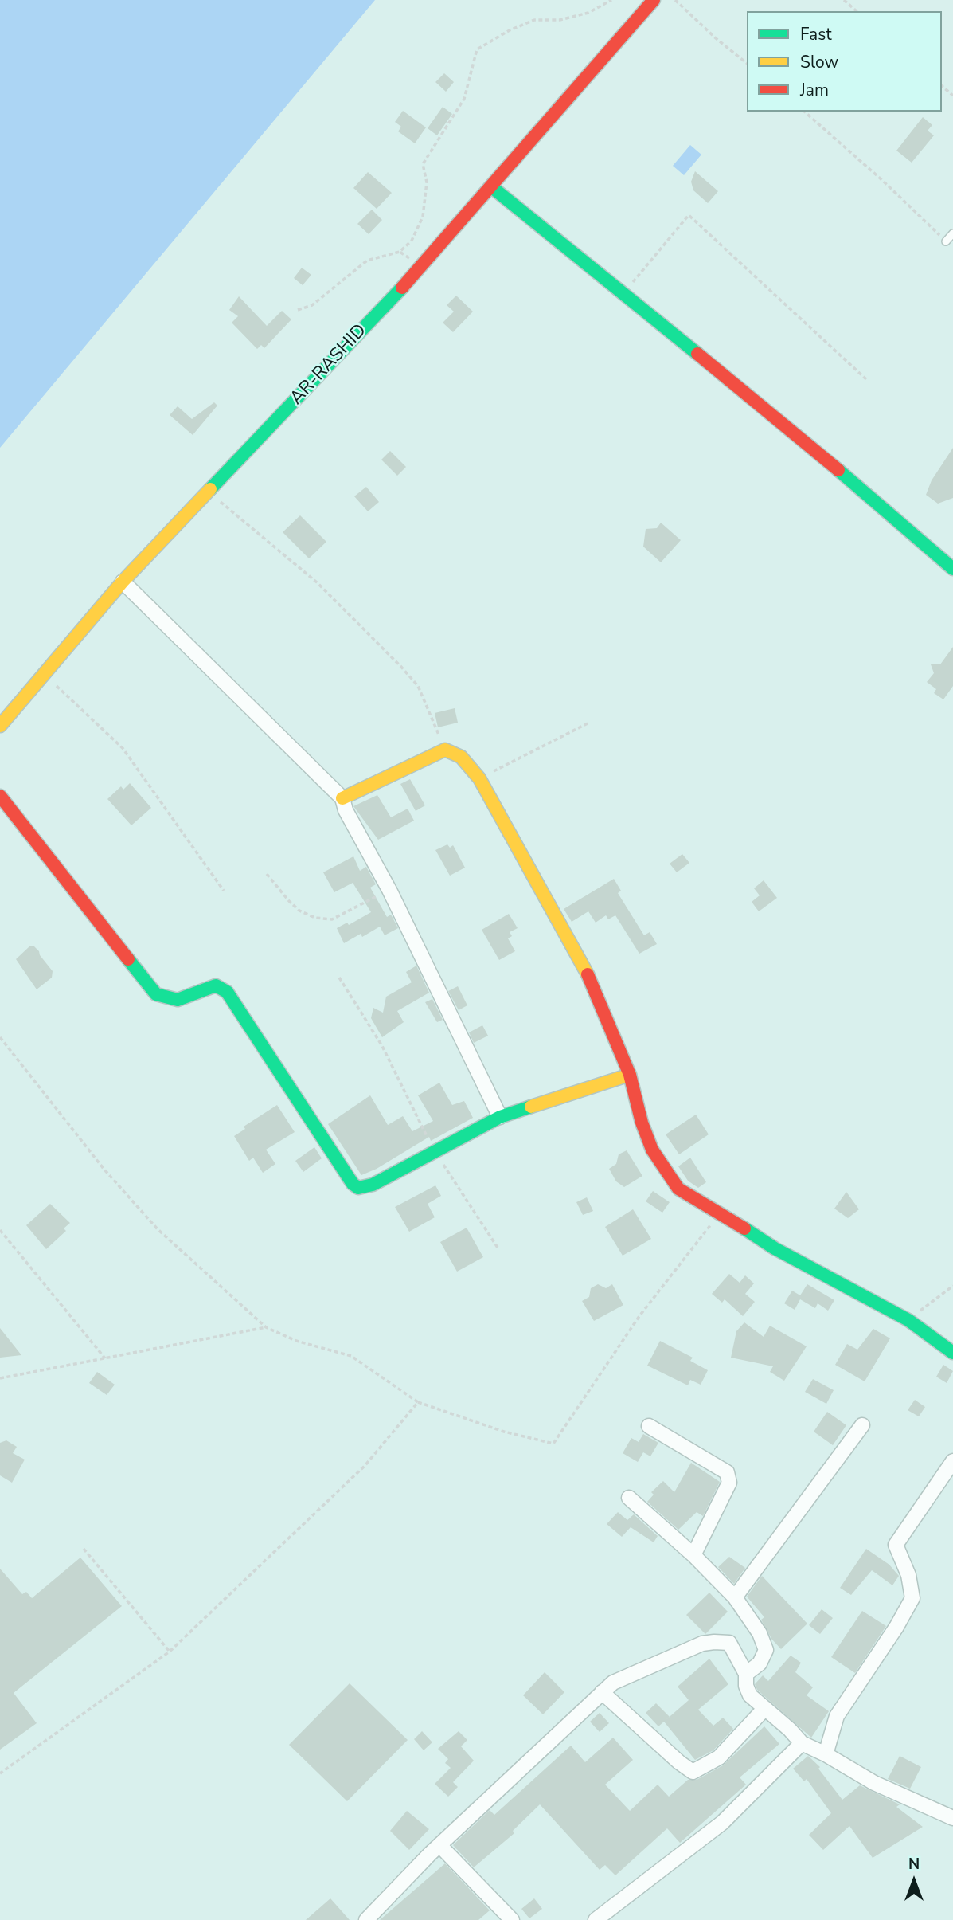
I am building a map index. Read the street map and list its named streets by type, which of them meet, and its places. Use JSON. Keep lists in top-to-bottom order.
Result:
{
  "streets": {
    "street": ["AR-RASHID"]
  },
  "legend": ["Fast", "Slow", "Jam"],
  "north": "top"
}
